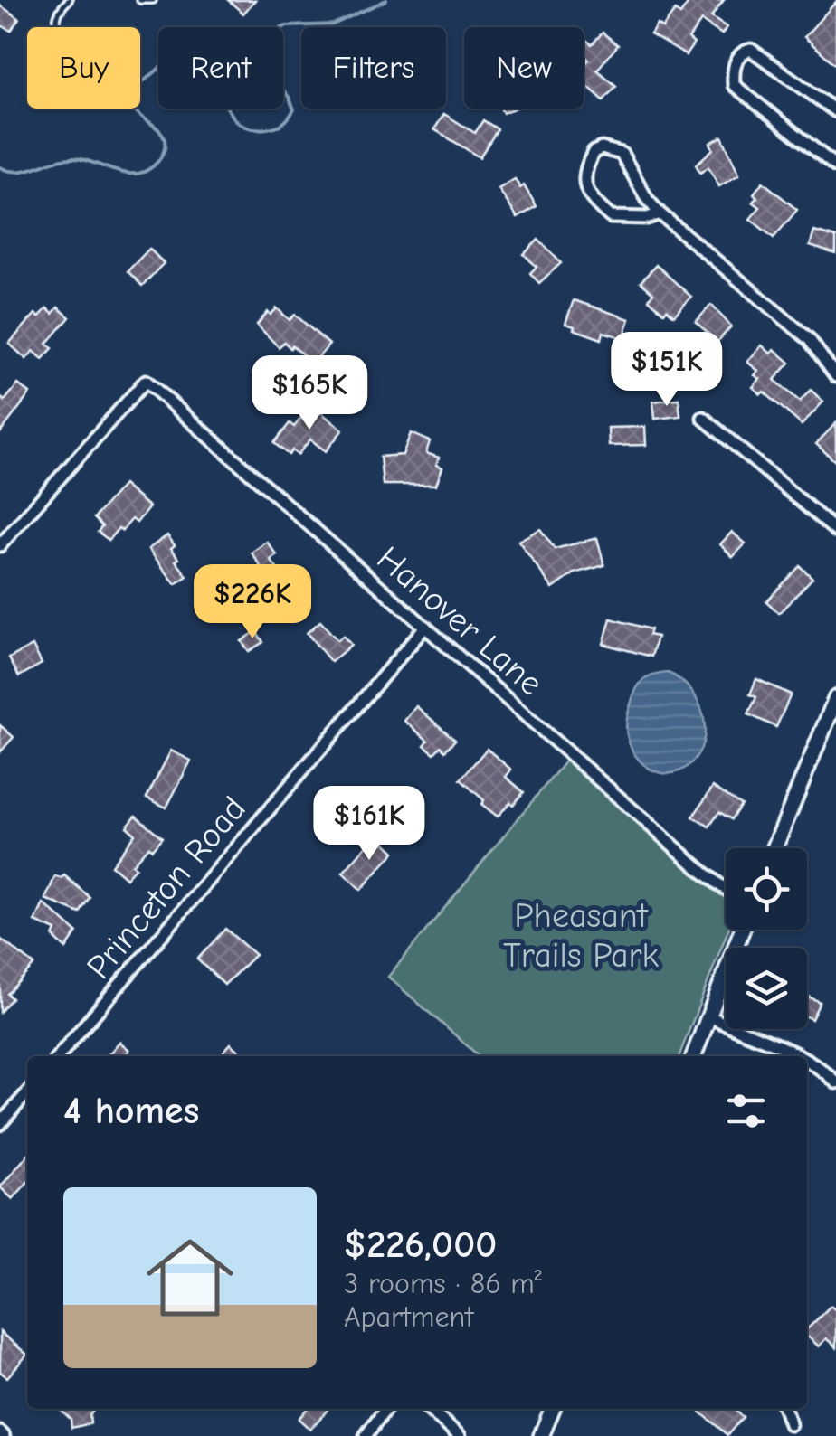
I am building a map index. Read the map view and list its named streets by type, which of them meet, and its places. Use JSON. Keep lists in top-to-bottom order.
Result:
{
  "streets": {
    "street": ["Hanover Lane", "Princeton Road"]
  },
  "crossings": [
    ["Hanover Lane", "Princeton Road"]
  ],
  "parks": ["Pheasant Trails Park"],
  "page": {
    "chip": [
      "Buy",
      "Rent",
      "Filters",
      "New"
    ],
    "price": [
      "$151K",
      "$165K",
      "$226K",
      "$161K"
    ],
    "heading": "4 homes",
    "list": [
      {
        "name": "$226,000",
        "note": "3 rooms · 86 m² · Apartment"
      }
    ]
  }
}
